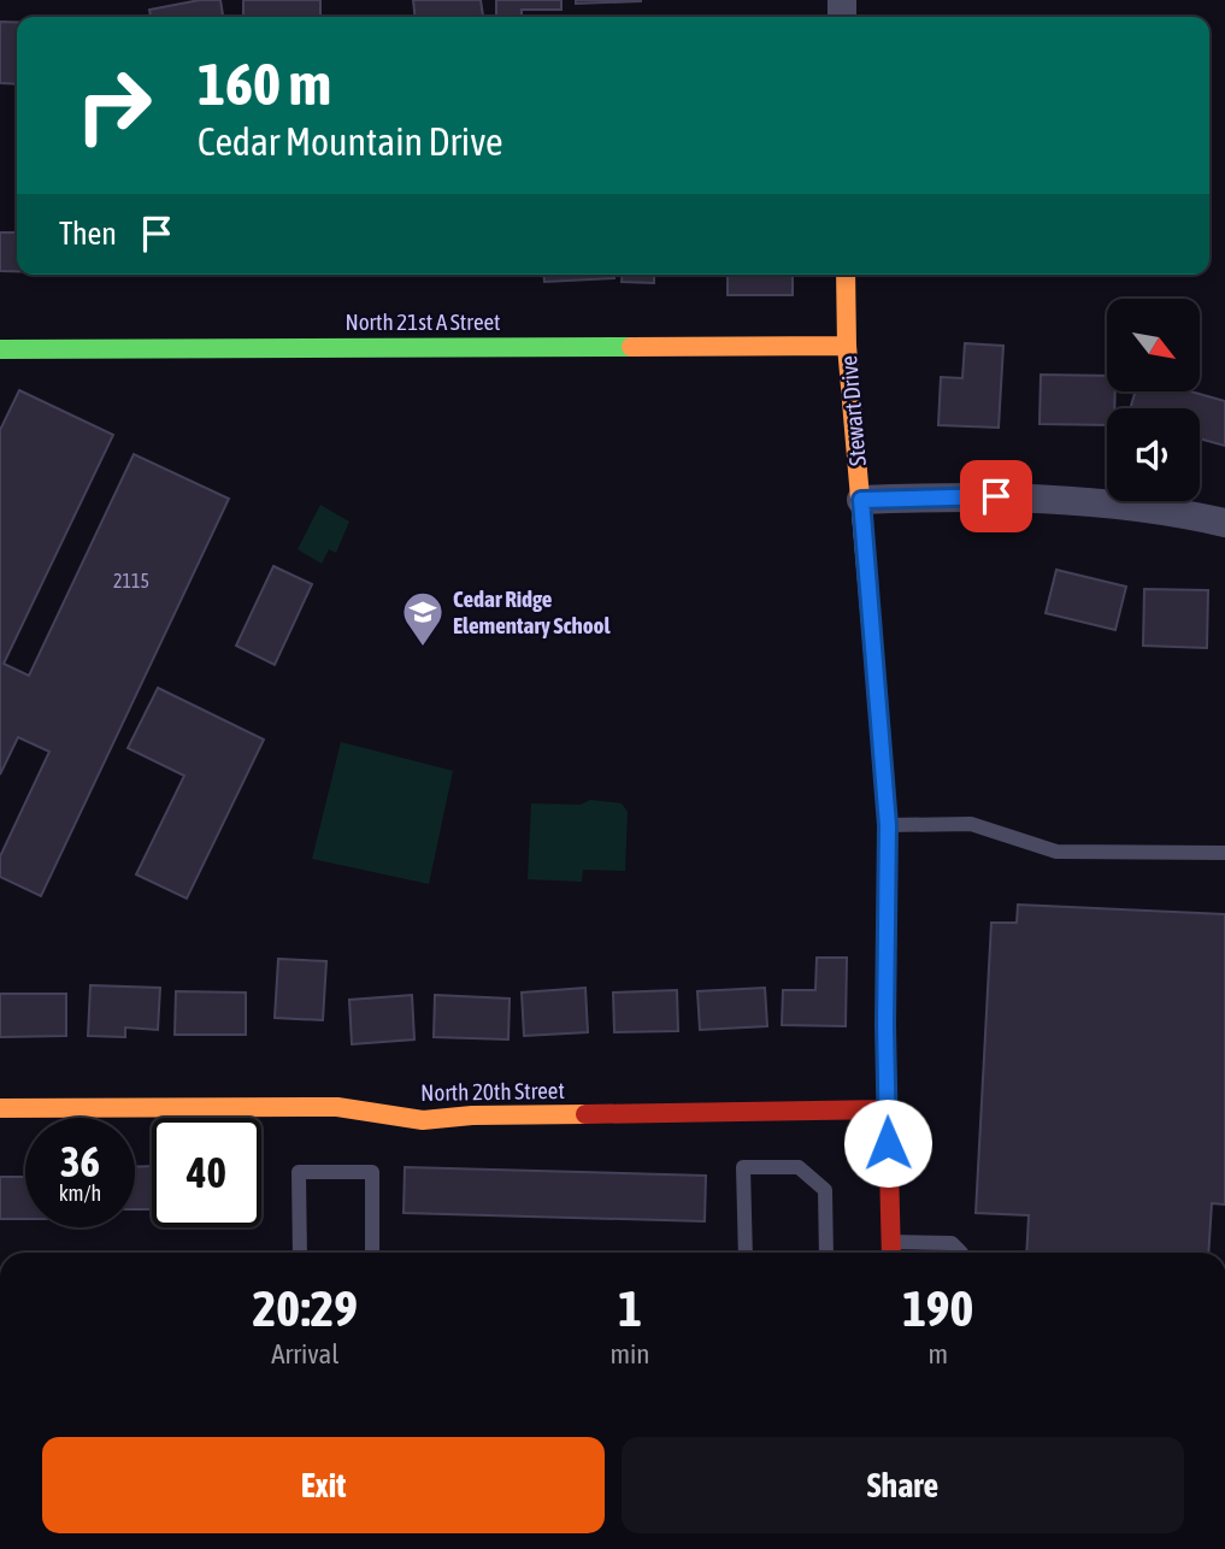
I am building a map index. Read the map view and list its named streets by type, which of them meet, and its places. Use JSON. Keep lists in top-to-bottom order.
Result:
{
  "streets": {
    "street": ["North 21st A Street", "Stewart Drive", "North 20th Street"]
  },
  "crossings": [
    ["North 21st A Street", "Stewart Drive"],
    ["Stewart Drive", "North 20th Street"]
  ],
  "places": {
    "school or university": ["Cedar Ridge Elementary School"]
  },
  "house_numbers": ["2115"],
  "north": "bottom right",
  "page": {
    "turn": ["160 m", "Cedar Mountain Drive"],
    "then": "Then",
    "speed": "36 km/h",
    "limit": "40",
    "eta": [
      "20:29",
      "Arrival",
      "1",
      "min",
      "190",
      "m"
    ],
    "buttons": ["Exit", "Share"]
  }
}
